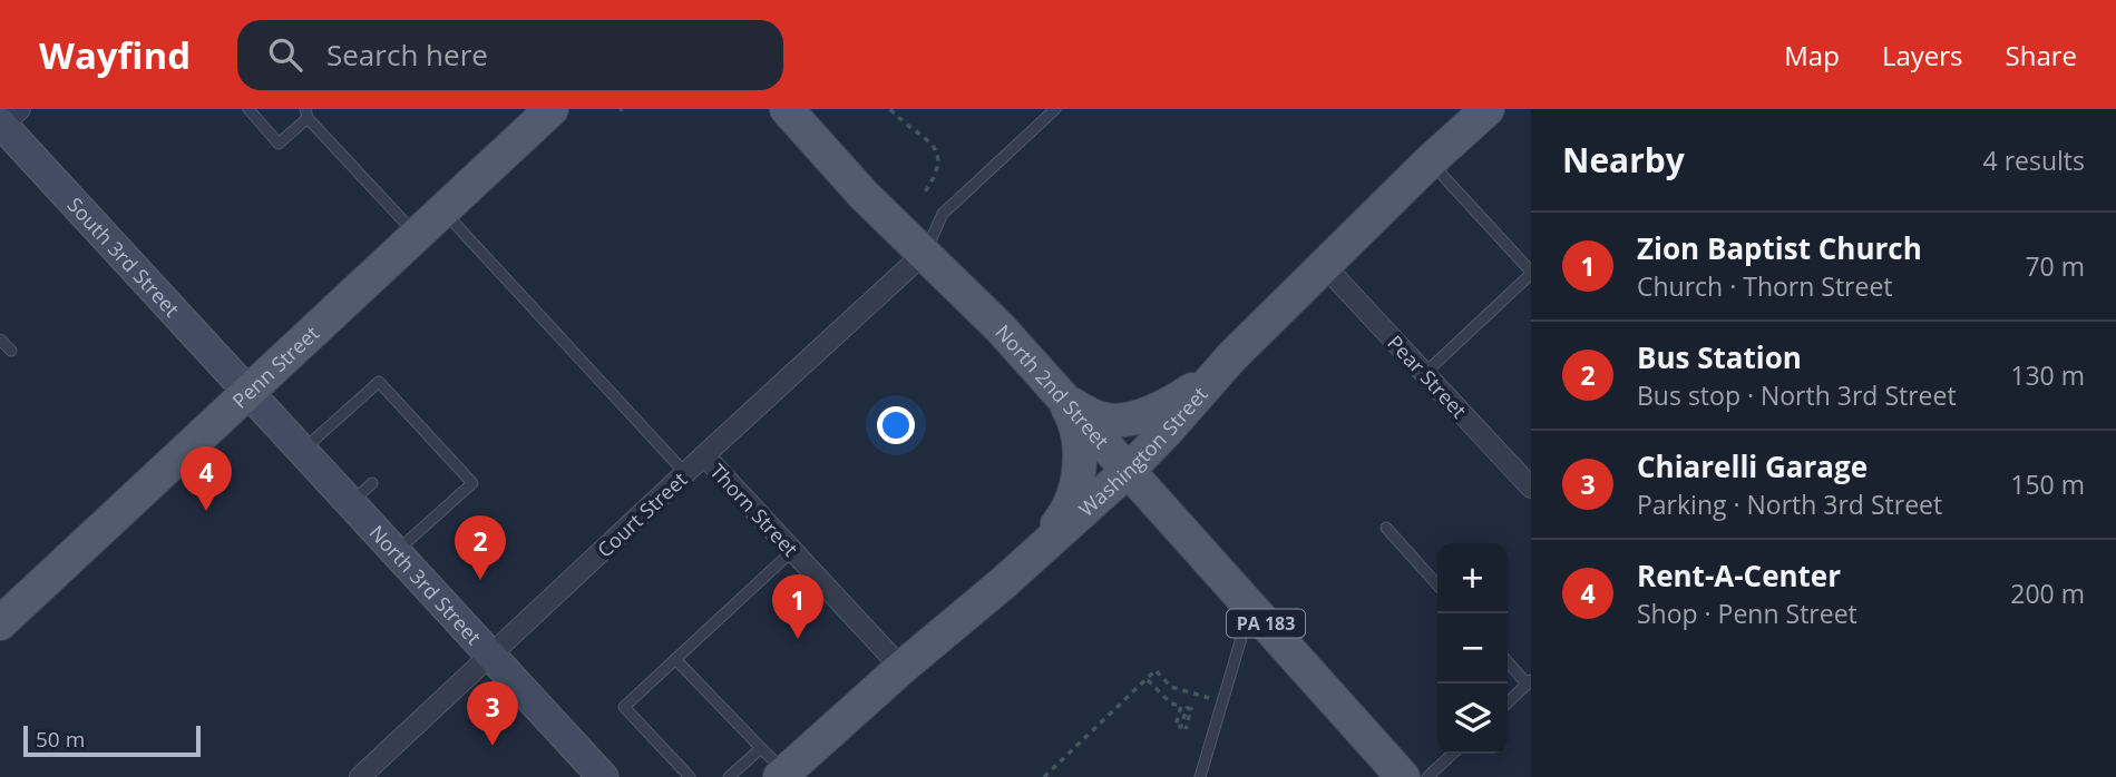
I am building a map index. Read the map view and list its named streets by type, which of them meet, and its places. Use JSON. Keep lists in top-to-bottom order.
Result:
{
  "streets": {
    "main road": [
      "Penn Street",
      "North 2nd Street",
      "Washington Street",
      "PA 183"
    ],
    "street": [
      "South 3rd Street",
      "Pear Street",
      "Thorn Street",
      "Court Street",
      "North 3rd Street"
    ]
  },
  "crossings": [
    ["South 3rd Street", "Penn Street"],
    ["South 3rd Street", "North 3rd Street"],
    ["Penn Street", "North 3rd Street"],
    ["Pear Street", "Washington Street"],
    ["North 2nd Street", "Washington Street"],
    ["North 2nd Street", "Court Street"],
    ["Washington Street", "Thorn Street"],
    ["Thorn Street", "Court Street"],
    ["Court Street", "North 3rd Street"]
  ],
  "scale_bar": "50 m",
  "page": {
    "header": "Wayfind",
    "search": "Search here",
    "nav": ["Map", "Layers", "Share"],
    "heading": ["Nearby", "4 results"],
    "list": [
      {
        "mark": "1",
        "name": "Zion Baptist Church",
        "note": "Church · Thorn Street",
        "value": "70 m"
      },
      {
        "mark": "2",
        "name": "Bus Station",
        "note": "Bus stop · North 3rd Street",
        "value": "130 m"
      },
      {
        "mark": "3",
        "name": "Chiarelli Garage",
        "note": "Parking · North 3rd Street",
        "value": "150 m"
      },
      {
        "mark": "4",
        "name": "Rent-A-Center",
        "note": "Shop · Penn Street",
        "value": "200 m"
      }
    ],
    "pins": [
      "4",
      "2",
      "1",
      "3"
    ],
    "map_buttons": ["+", "−"],
    "scale": "50 m"
  }
}
